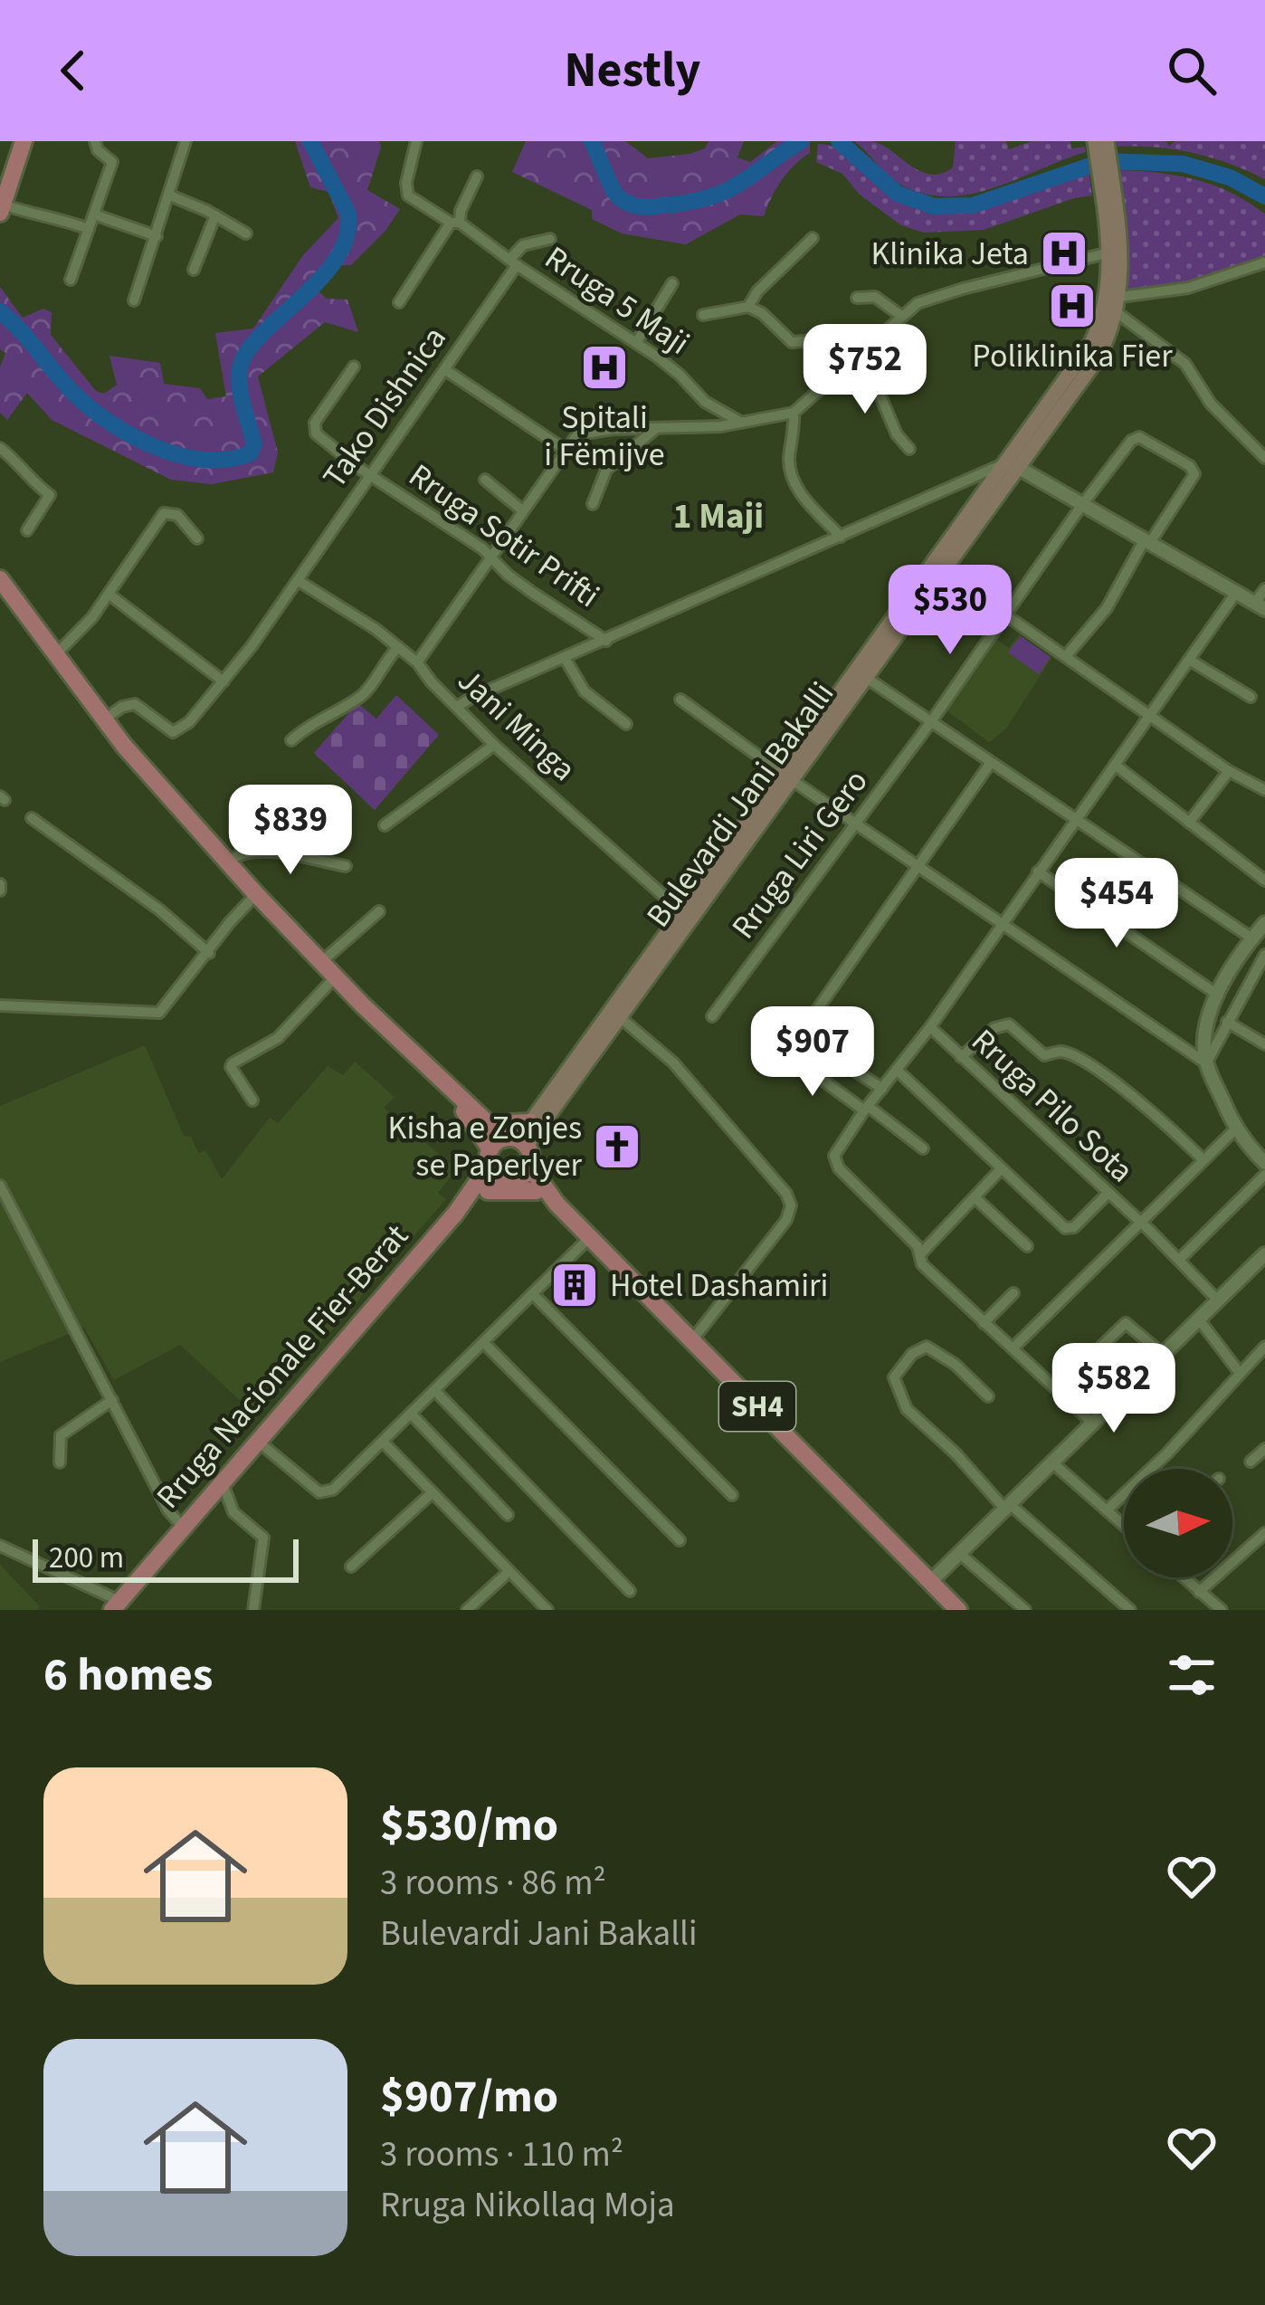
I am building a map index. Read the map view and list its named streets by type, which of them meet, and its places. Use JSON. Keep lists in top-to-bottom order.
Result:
{
  "streets": {
    "main road": ["Bulevardi Jani Bakalli", "Rruga Nacionale Fier-Berat", "SH4"],
    "street": [
      "Rruga 5 Maji",
      "Tako Dishnica",
      "Rruga Sotir Prifti",
      "Jani Minga",
      "Rruga Liri Gero",
      "Rruga Pilo Sota"
    ]
  },
  "crossings": [
    ["Rruga 5 Maji", "Tako Dishnica"],
    ["Tako Dishnica", "Rruga Sotir Prifti"],
    ["Tako Dishnica", "Jani Minga"],
    ["Tako Dishnica", "SH4"],
    ["Jani Minga", "Bulevardi Jani Bakalli"],
    ["Bulevardi Jani Bakalli", "Rruga Nacionale Fier-Berat"],
    ["Bulevardi Jani Bakalli", "SH4"],
    ["Rruga Nacionale Fier-Berat", "SH4"]
  ],
  "districts": ["1 Maji"],
  "places": {
    "hospital": ["Klinika Jeta", "Poliklinika Fier", "Spitali i Fëmijve"],
    "church": ["Kisha e Zonjes se Paperlyer"],
    "building": ["Hotel Dashamiri"]
  },
  "scale_bar": "200 m",
  "north": "right",
  "page": {
    "header": "Nestly",
    "price": [
      "$752",
      "$530",
      "$839",
      "$454",
      "$907",
      "$582"
    ],
    "scale": "200 m",
    "heading": "6 homes",
    "list": [
      {
        "name": "$530/mo",
        "note": "3 rooms · 86 m² · Bulevardi Jani Bakalli"
      },
      {
        "name": "$907/mo",
        "note": "3 rooms · 110 m² · Rruga Nikollaq Moja"
      }
    ]
  }
}
